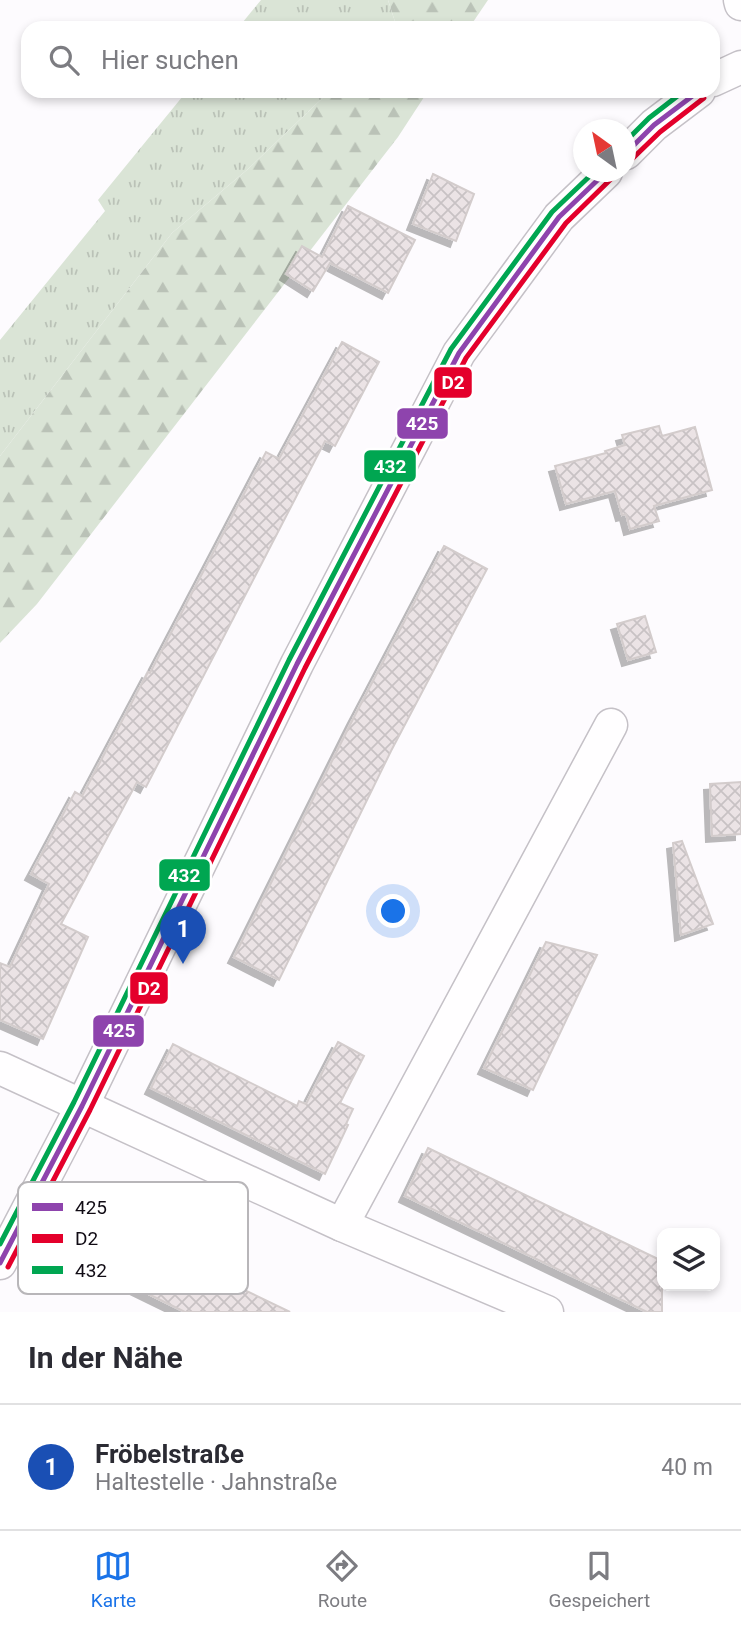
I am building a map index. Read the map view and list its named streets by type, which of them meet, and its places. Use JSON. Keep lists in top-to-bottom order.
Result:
{
  "lines": ["transit line 425", "transit line D2", "transit line 432"],
  "legend": ["425", "D2", "432"],
  "north": "top left",
  "page": {
    "search": "Hier suchen",
    "pins": "1",
    "heading": "In der Nähe",
    "list": [
      {
        "mark": "1",
        "name": "Fröbelstraße",
        "note": "Haltestelle · Jahnstraße",
        "value": "40 m"
      }
    ],
    "nav": ["Karte", "Route", "Gespeichert"]
  }
}
